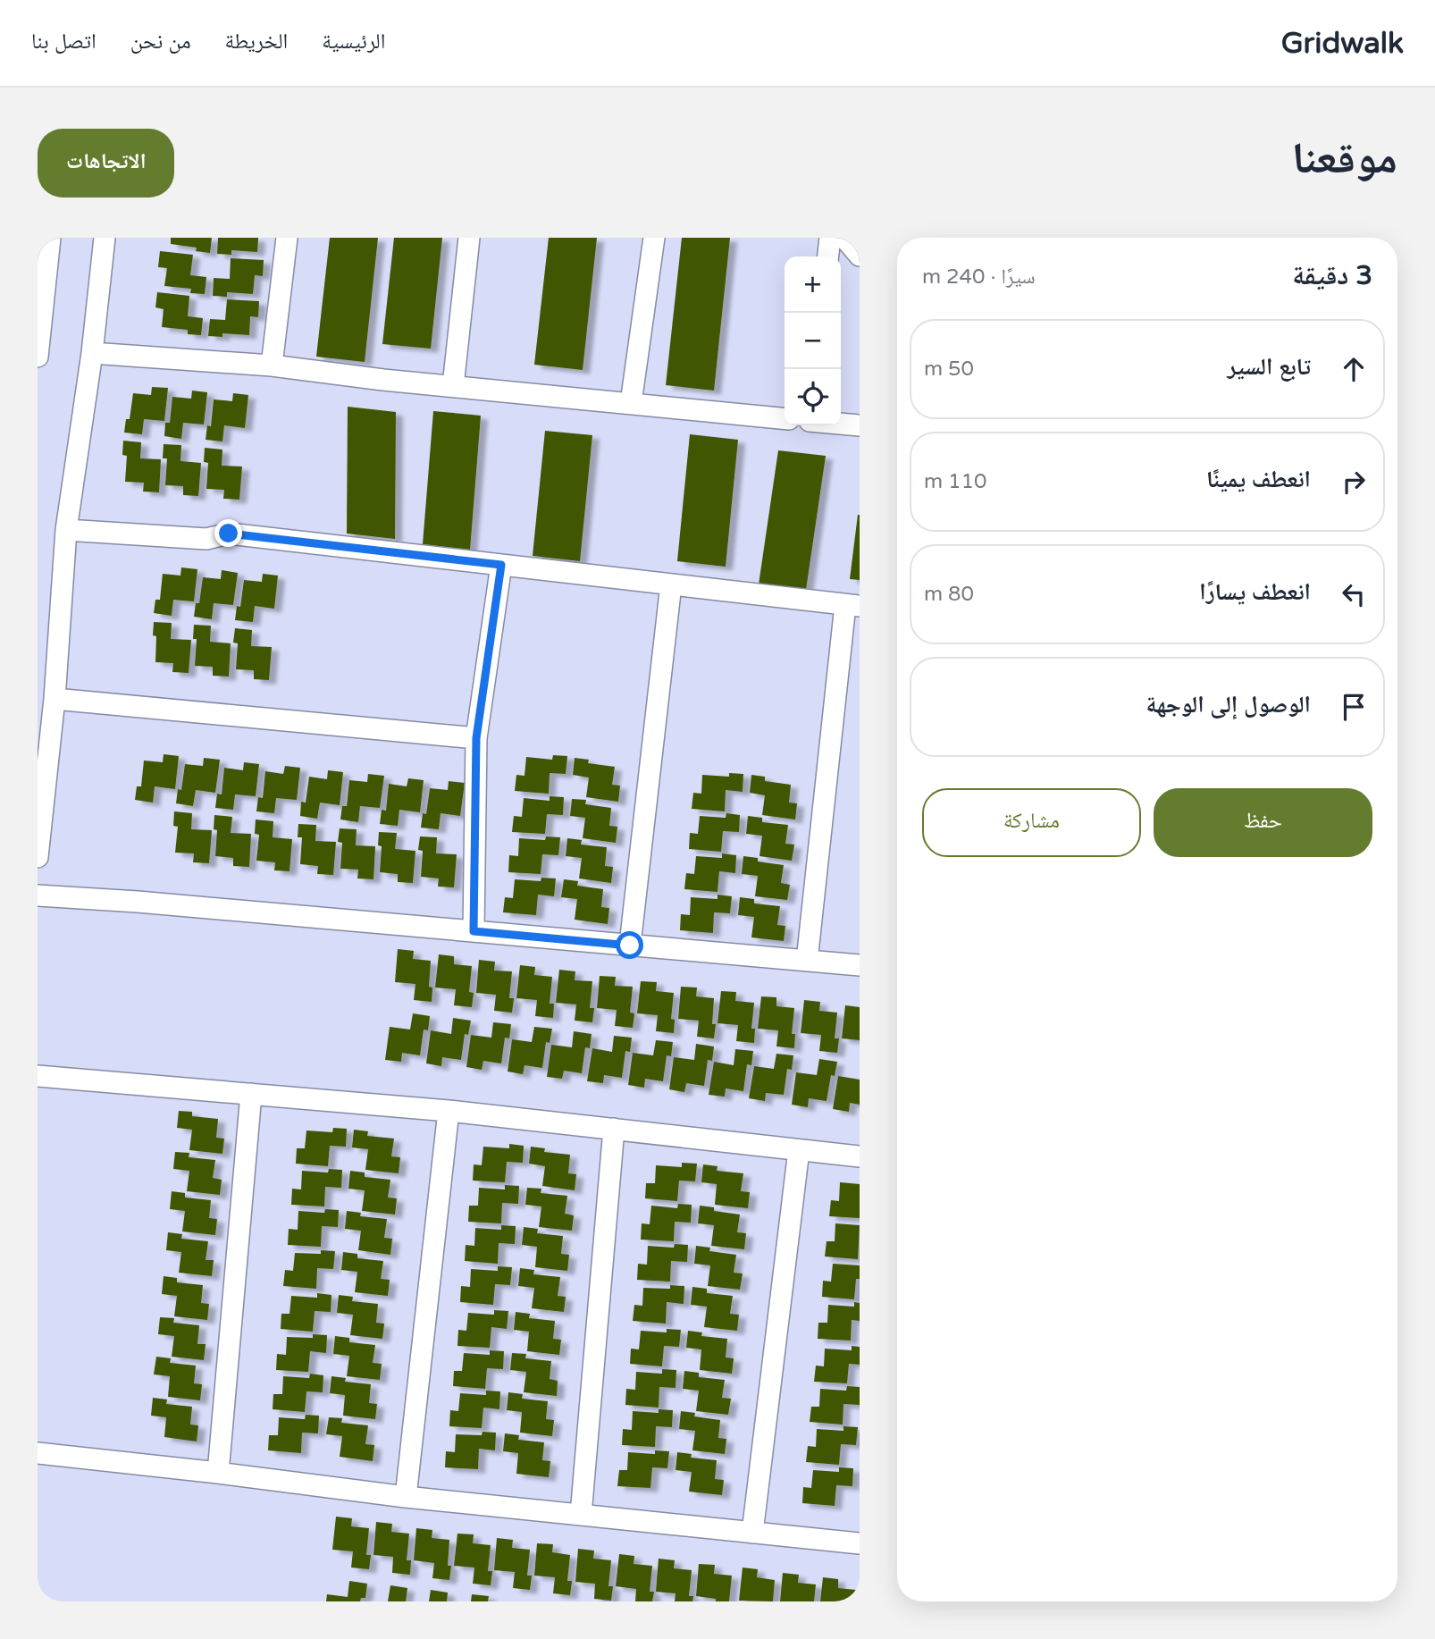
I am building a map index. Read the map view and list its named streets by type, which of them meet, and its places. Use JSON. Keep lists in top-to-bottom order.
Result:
{
  "page": {
    "header": "Gridwalk",
    "nav": [
      "الرئيسية",
      "الخريطة",
      "من نحن",
      "اتصل بنا"
    ],
    "title": "موقعنا",
    "buttons": [
      "الاتجاهات",
      ["حفظ", "مشاركة"]
    ],
    "heading": ["3 دقيقة", "سيرًا · 240 m"],
    "map_buttons": ["+", "−"],
    "list": [
      ["تابع السير", "50 m"],
      ["انعطف يمينًا", "110 m"],
      ["انعطف يسارًا", "80 m"],
      "الوصول إلى الوجهة"
    ]
  }
}
